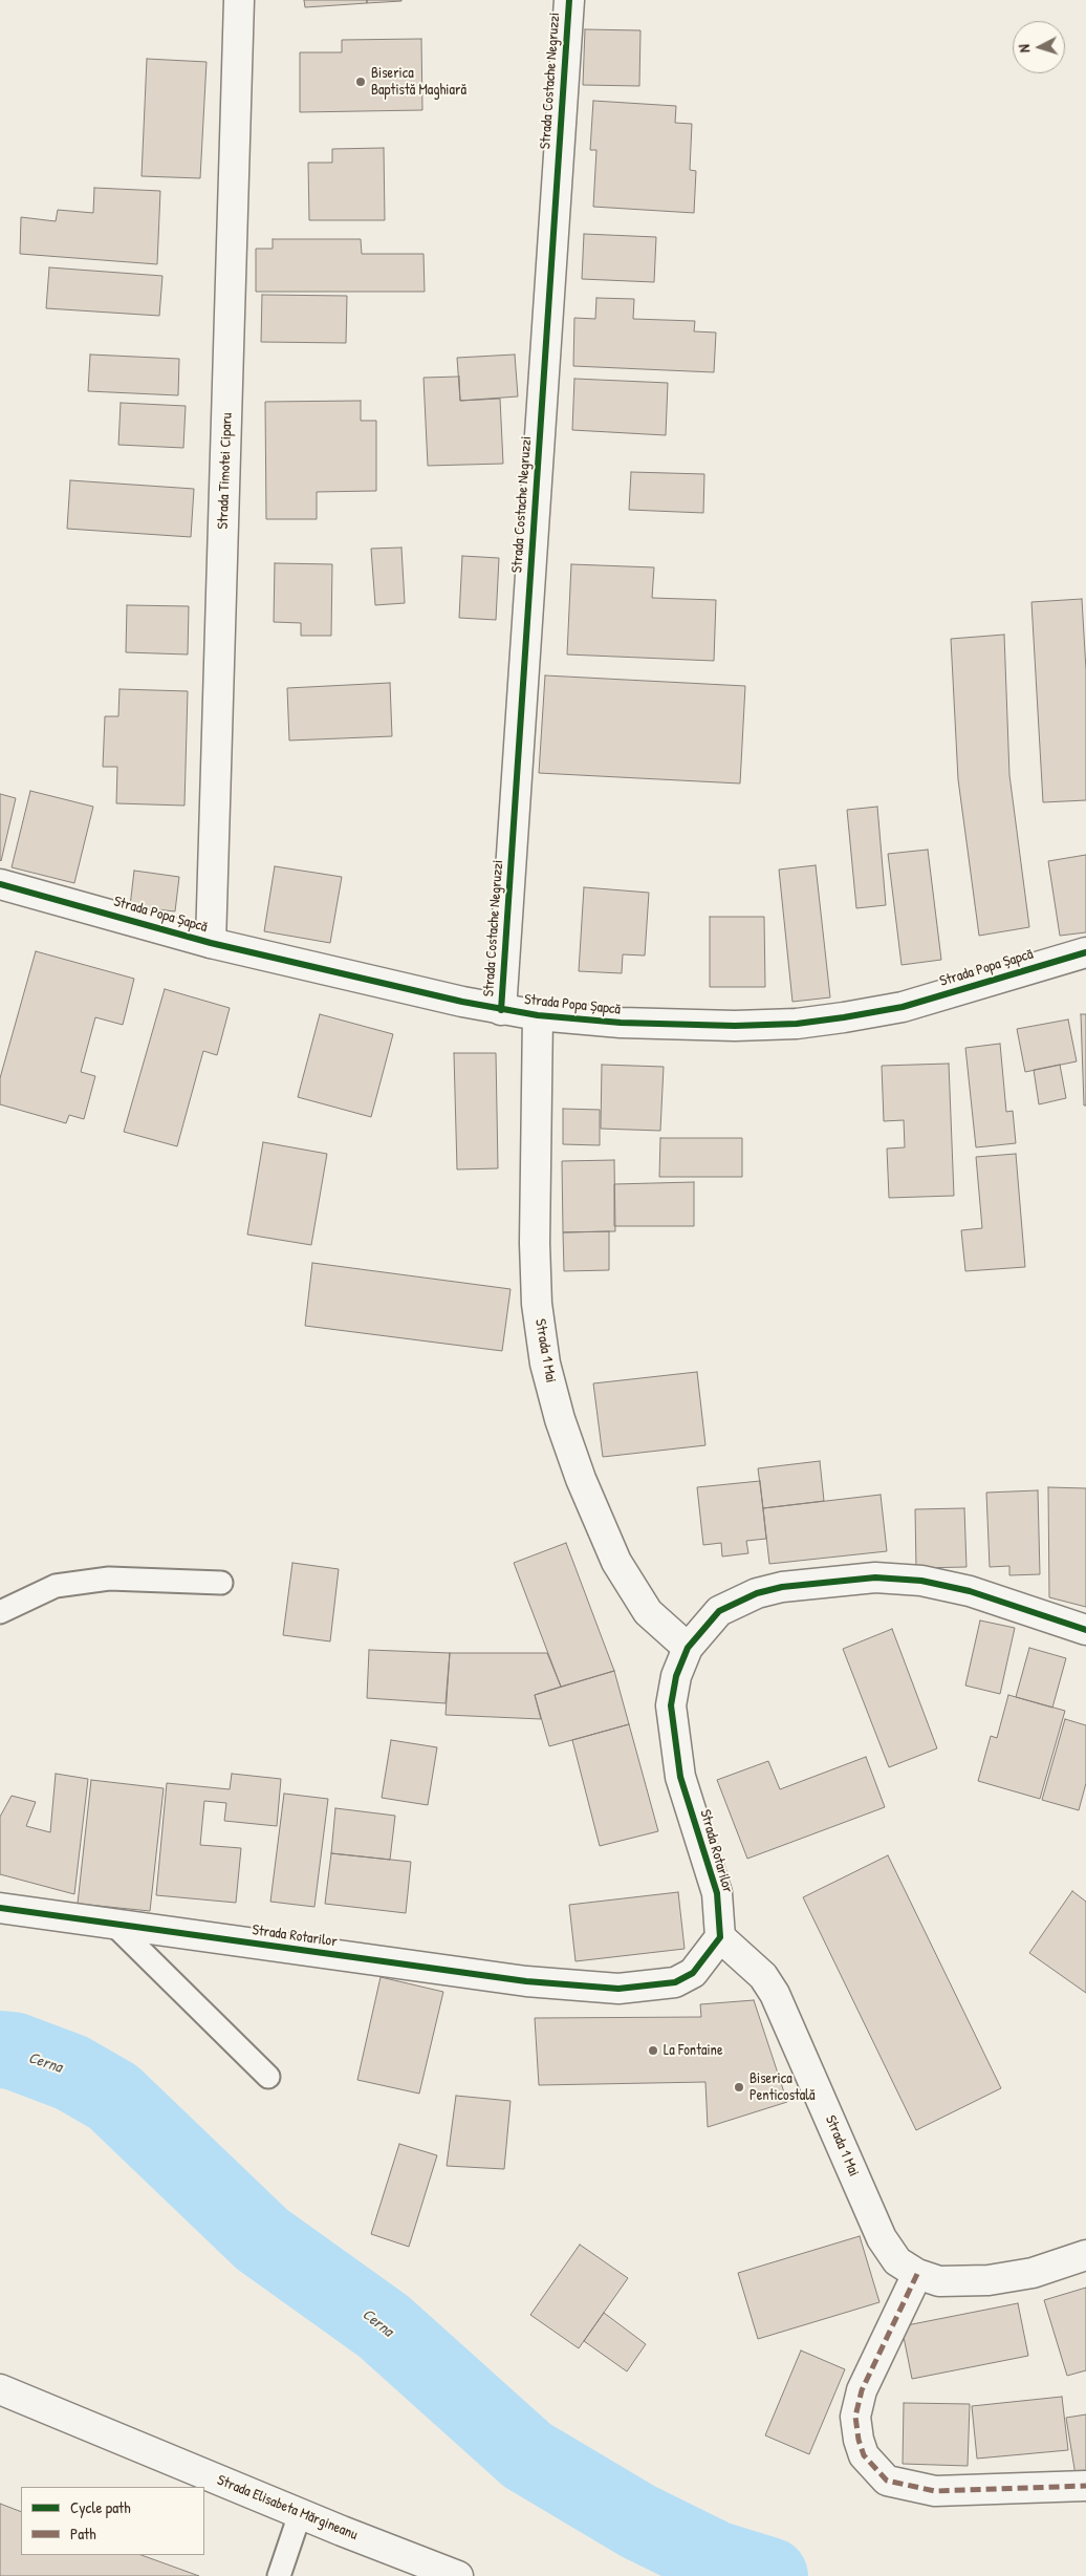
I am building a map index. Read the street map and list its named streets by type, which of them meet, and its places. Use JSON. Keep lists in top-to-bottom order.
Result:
{
  "streets": {
    "street": [
      "Strada Costache Negruzzi",
      "Strada Timotei Ciparu",
      "Strada Popa Șapcă",
      "Strada 1 Mai",
      "Strada Rotarilor",
      "Strada Elisabeta Mărgineanu"
    ]
  },
  "crossings": [
    ["Strada Costache Negruzzi", "Strada Popa Șapcă"],
    ["Strada Timotei Ciparu", "Strada Popa Șapcă"],
    ["Strada Popa Șapcă", "Strada 1 Mai"],
    ["Strada 1 Mai", "Strada Rotarilor"]
  ],
  "water": ["Cerna"],
  "places": ["Biserica Baptistă Maghiară", "La Fontaine", "Biserica Penticostală"],
  "legend": ["Cycle path", "Path"],
  "north": "left"
}
